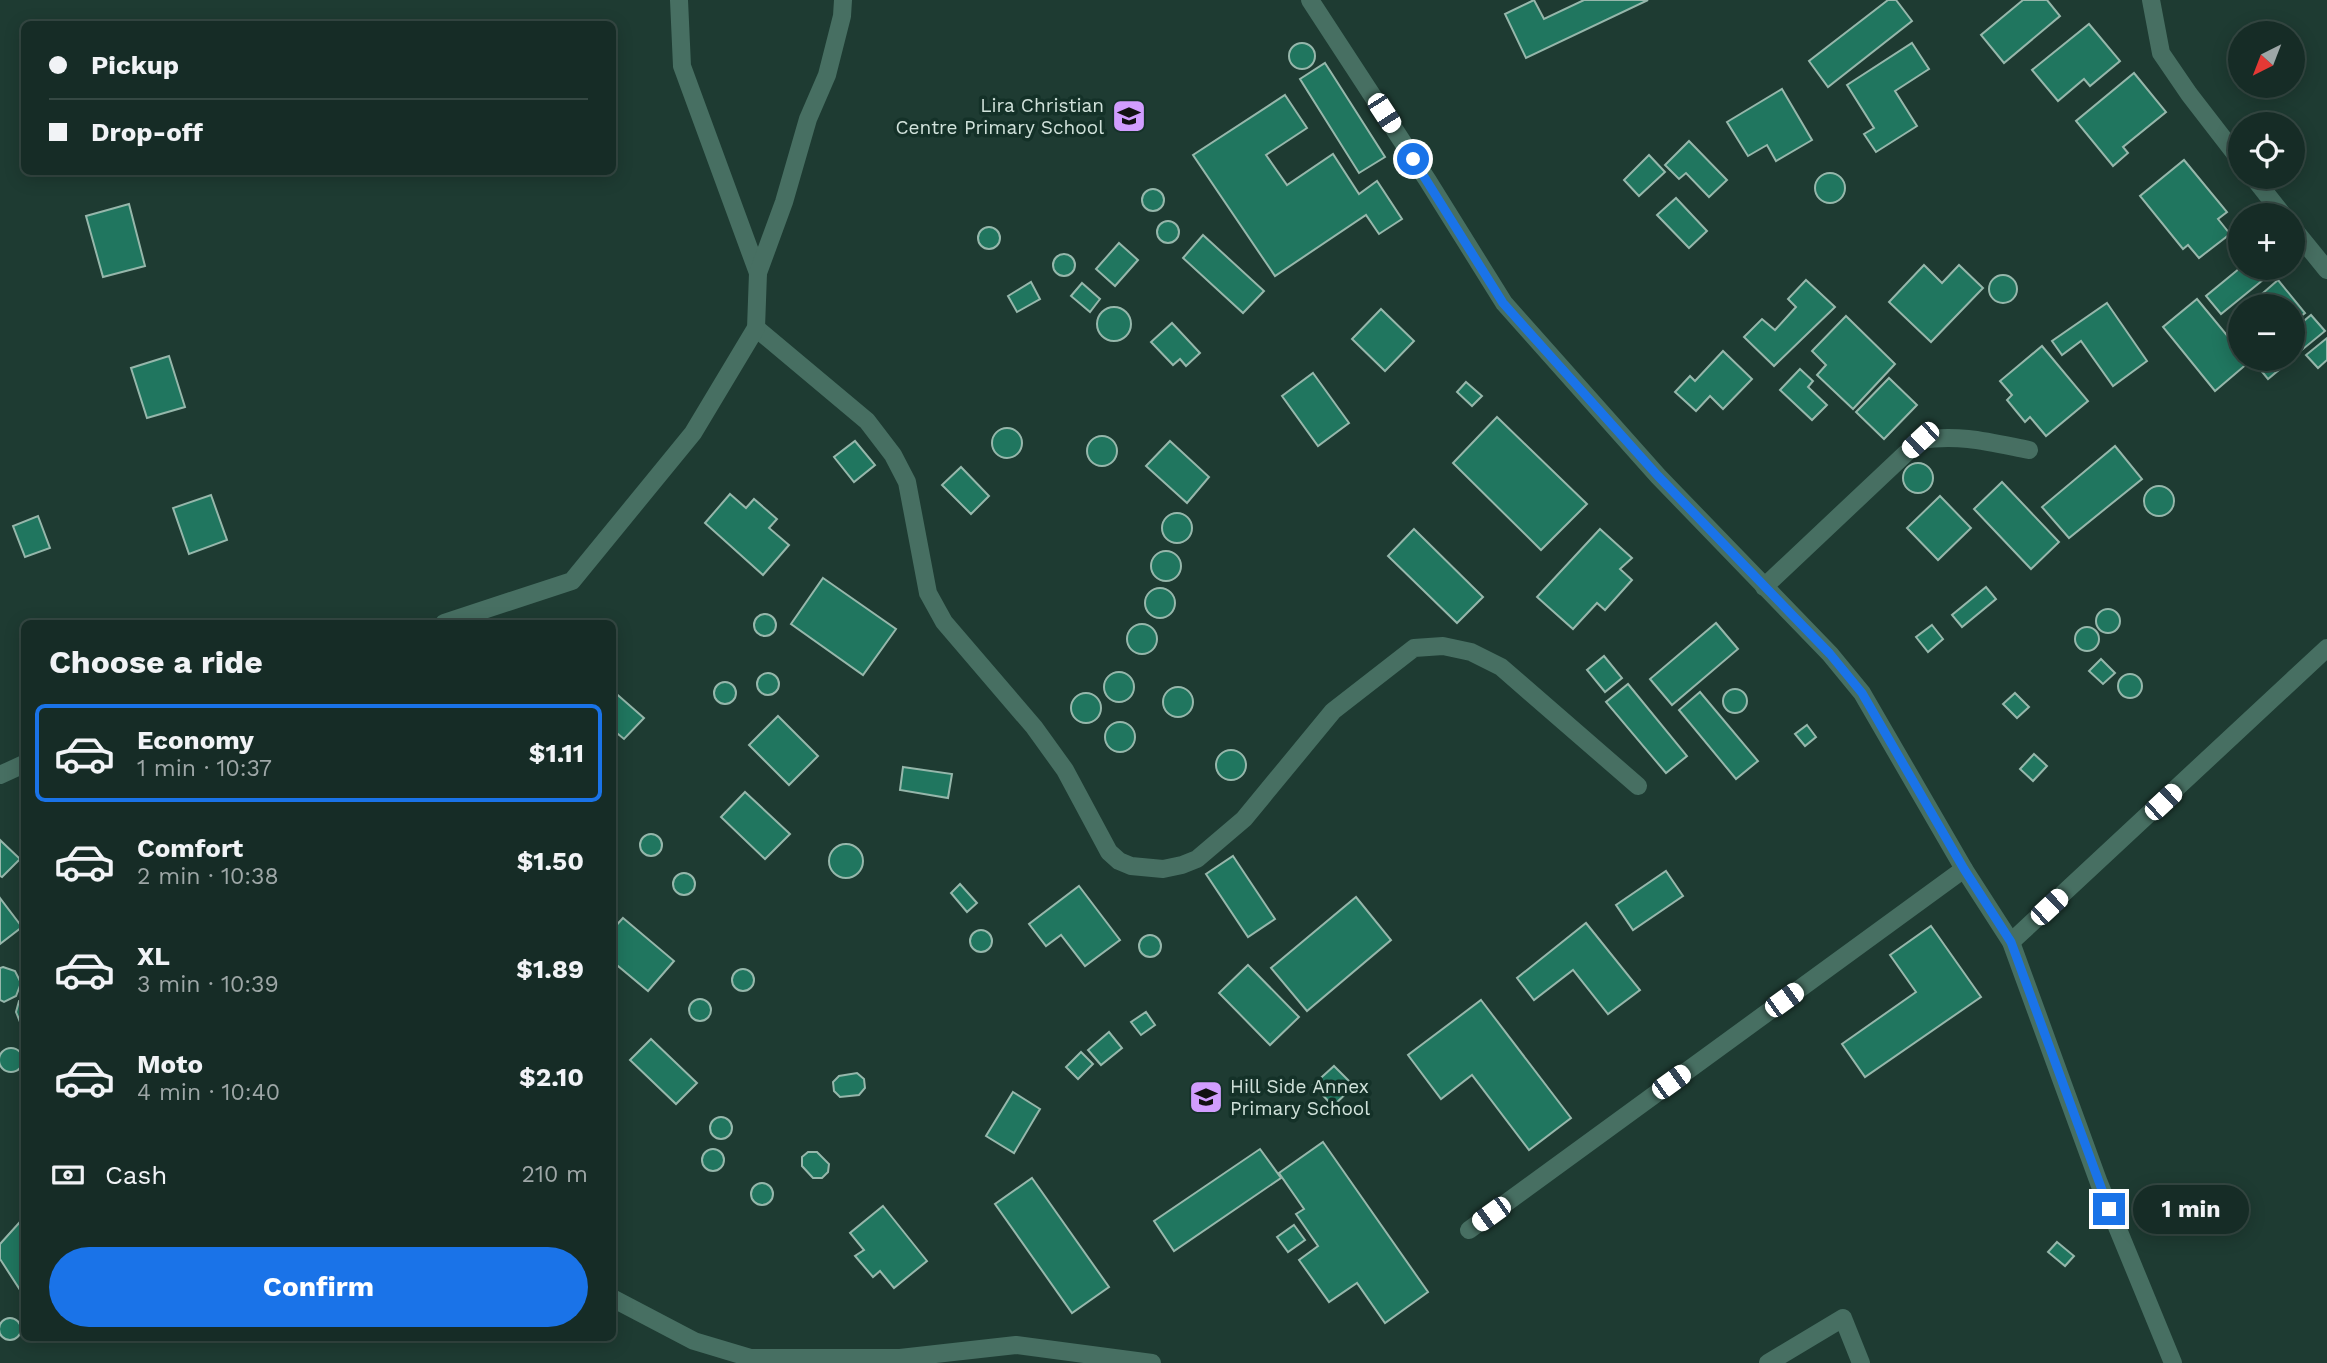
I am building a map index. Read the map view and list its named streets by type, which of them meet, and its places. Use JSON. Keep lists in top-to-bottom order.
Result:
{
  "places": {
    "school or university": ["Lira Christian Centre Primary School", "Hill Side Annex Primary School"]
  },
  "north": "bottom left",
  "page": {
    "map_buttons": ["+", "−"],
    "banner": ["Pickup", "Drop-off"],
    "heading": "Choose a ride",
    "list": [
      {
        "name": "Economy",
        "note": "1 min · 10:37",
        "value": "$1.11"
      },
      {
        "name": "Comfort",
        "note": "2 min · 10:38",
        "value": "$1.50"
      },
      {
        "name": "XL",
        "note": "3 min · 10:39",
        "value": "$1.89"
      },
      {
        "name": "Moto",
        "note": "4 min · 10:40",
        "value": "$2.10"
      }
    ],
    "pay": ["Cash", "210 m"],
    "bubble": "1 min",
    "buttons": "Confirm"
  }
}
